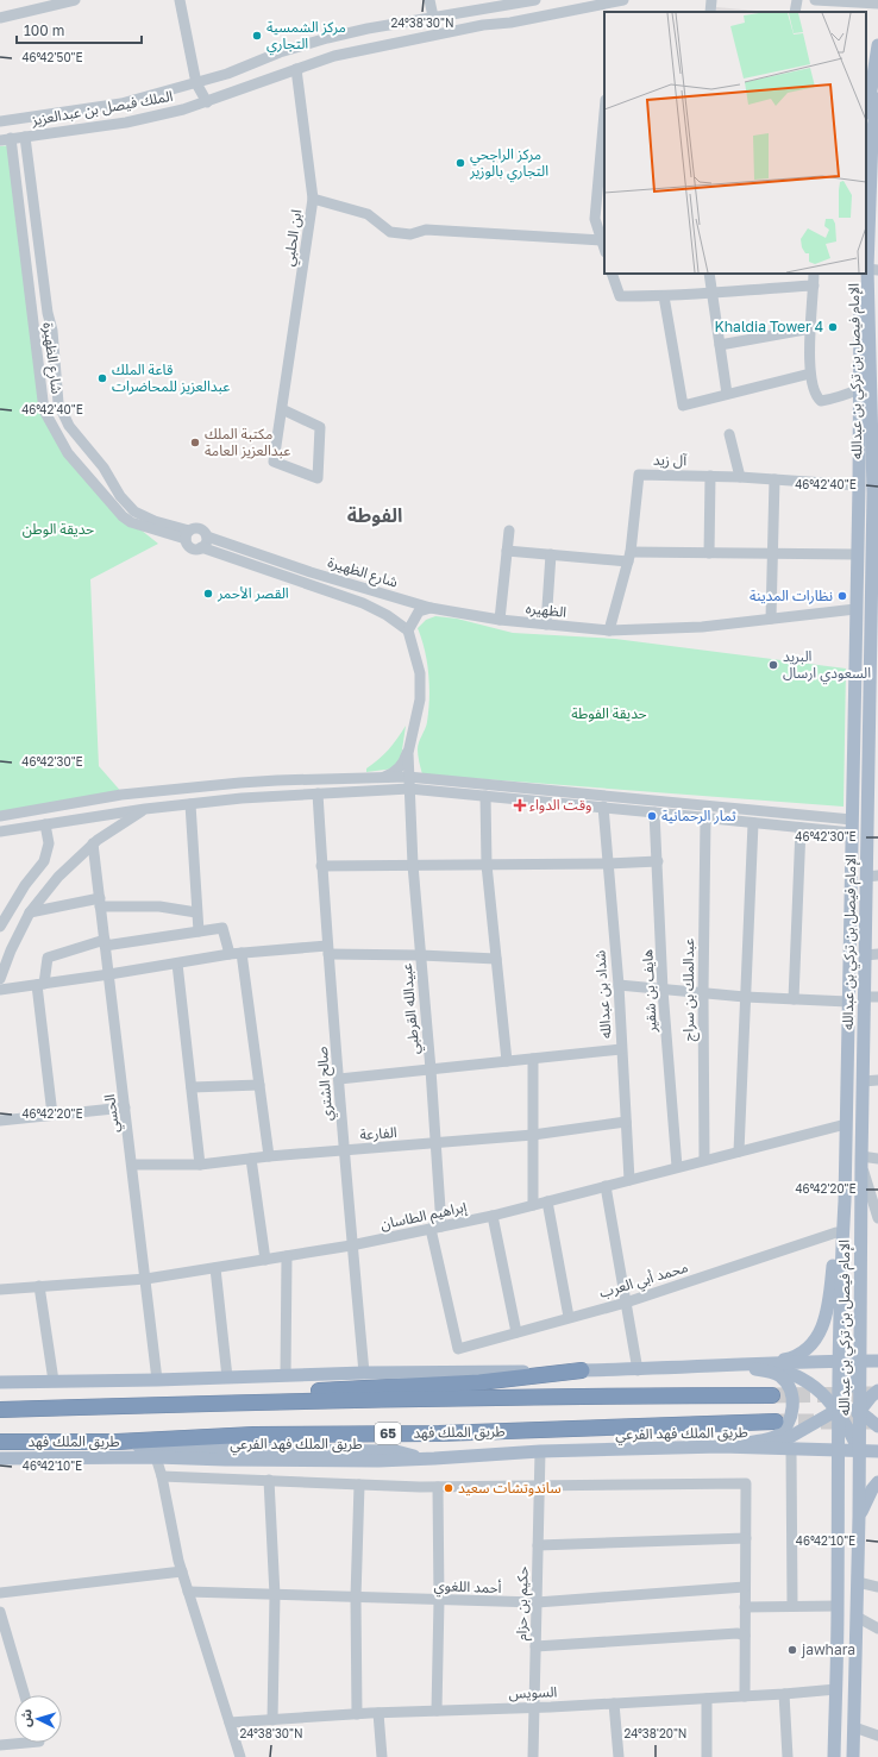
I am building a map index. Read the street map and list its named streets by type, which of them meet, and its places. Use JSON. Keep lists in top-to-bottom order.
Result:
{
  "streets": {
    "highway": ["طريق الملك فهد", "65"],
    "main road": ["الإمام فيصل بن تركي بن عبدالله", "طريق الملك فهد الفرعي"],
    "street": [
      "الملك فيصل بن عبدالعزيز",
      "ابن الحلبي",
      "شارع الظهيرة",
      "آل زيد",
      "الظهيره",
      "عبدالملك بن سراج",
      "هايف بن شقير",
      "شداد بن عبدالله",
      "عبيدالله القرطبي",
      "صالح الشتري",
      "الحسي",
      "الفارعة",
      "إبراهيم الطاسان",
      "محمد أبي العرب",
      "أحمد اللغوي",
      "حكيم بن حزام",
      "السويس"
    ]
  },
  "crossings": [
    ["الملك فيصل بن عبدالعزيز", "ابن الحلبي"],
    ["الملك فيصل بن عبدالعزيز", "شارع الظهيرة"],
    ["شارع الظهيرة", "الظهيره"],
    ["الإمام فيصل بن تركي بن عبدالله", "آل زيد"],
    ["الإمام فيصل بن تركي بن عبدالله", "الظهيره"],
    ["الإمام فيصل بن تركي بن عبدالله", "إبراهيم الطاسان"],
    ["الإمام فيصل بن تركي بن عبدالله", "طريق الملك فهد الفرعي"],
    ["الإمام فيصل بن تركي بن عبدالله", "السويس"],
    ["آل زيد", "الظهيره"],
    ["عبدالملك بن سراج", "إبراهيم الطاسان"],
    ["هايف بن شقير", "إبراهيم الطاسان"],
    ["شداد بن عبدالله", "الفارعة"],
    ["شداد بن عبدالله", "إبراهيم الطاسان"],
    ["عبيدالله القرطبي", "الفارعة"],
    ["عبيدالله القرطبي", "إبراهيم الطاسان"],
    ["عبيدالله القرطبي", "محمد أبي العرب"],
    ["صالح الشتري", "الفارعة"],
    ["صالح الشتري", "إبراهيم الطاسان"],
    ["الحسي", "الفارعة"],
    ["الحسي", "إبراهيم الطاسان"],
    ["طريق الملك فهد الفرعي", "حكيم بن حزام"],
    ["أحمد اللغوي", "حكيم بن حزام"],
    ["حكيم بن حزام", "السويس"]
  ],
  "districts": ["الفوطة"],
  "parks": ["حديقة الوطن", "حديقة الفوطة"],
  "places": {
    "other": [
      "مركز الشمسية التجاري",
      "مركز الراجحي التجاري بالوزير",
      "Khaldia Tower 4",
      "قاعة الملك عبدالعزيز للمحاضرات",
      "مكتبة الملك عبدالعزيز العامة",
      "القصر الأحمر",
      "نظارات المدينة",
      "البريد السعودي ارسال",
      "ثمار الرحمانية",
      "ساندوتشات سعيد",
      "jawhara"
    ],
    "health": ["وقت الدواء"]
  },
  "scale_bar": "100 m",
  "north": "left",
  "coordinates": [
    "24°38'30\"N",
    "46°42'50\"E",
    "46°42'40\"E",
    "46°42'30\"E",
    "46°42'20\"E",
    "46°42'10\"E",
    "24°38'20\"N"
  ]
}
